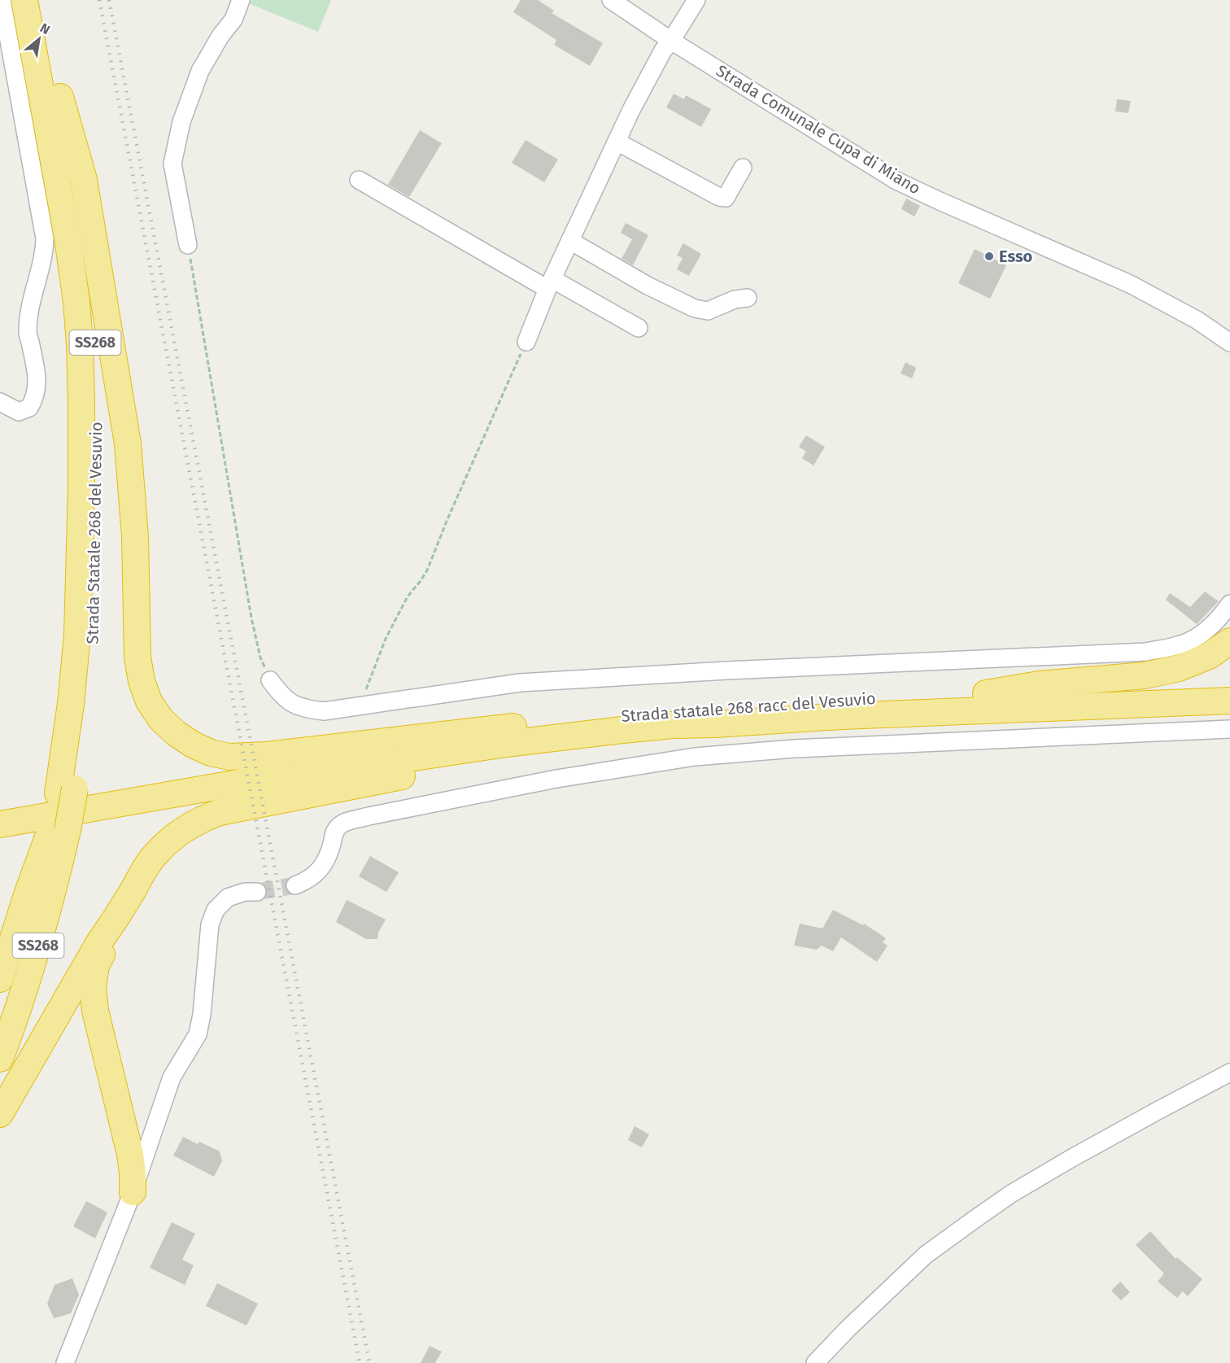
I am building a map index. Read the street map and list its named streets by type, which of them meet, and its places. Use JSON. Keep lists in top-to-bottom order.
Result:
{
  "streets": {
    "highway": ["SS268", "Strada Statale 268 del Vesuvio", "Strada statale 268 racc del Vesuvio"],
    "street": ["Strada Comunale Cupa di Miano"]
  },
  "places": ["Esso"],
  "north": "top right"
}
